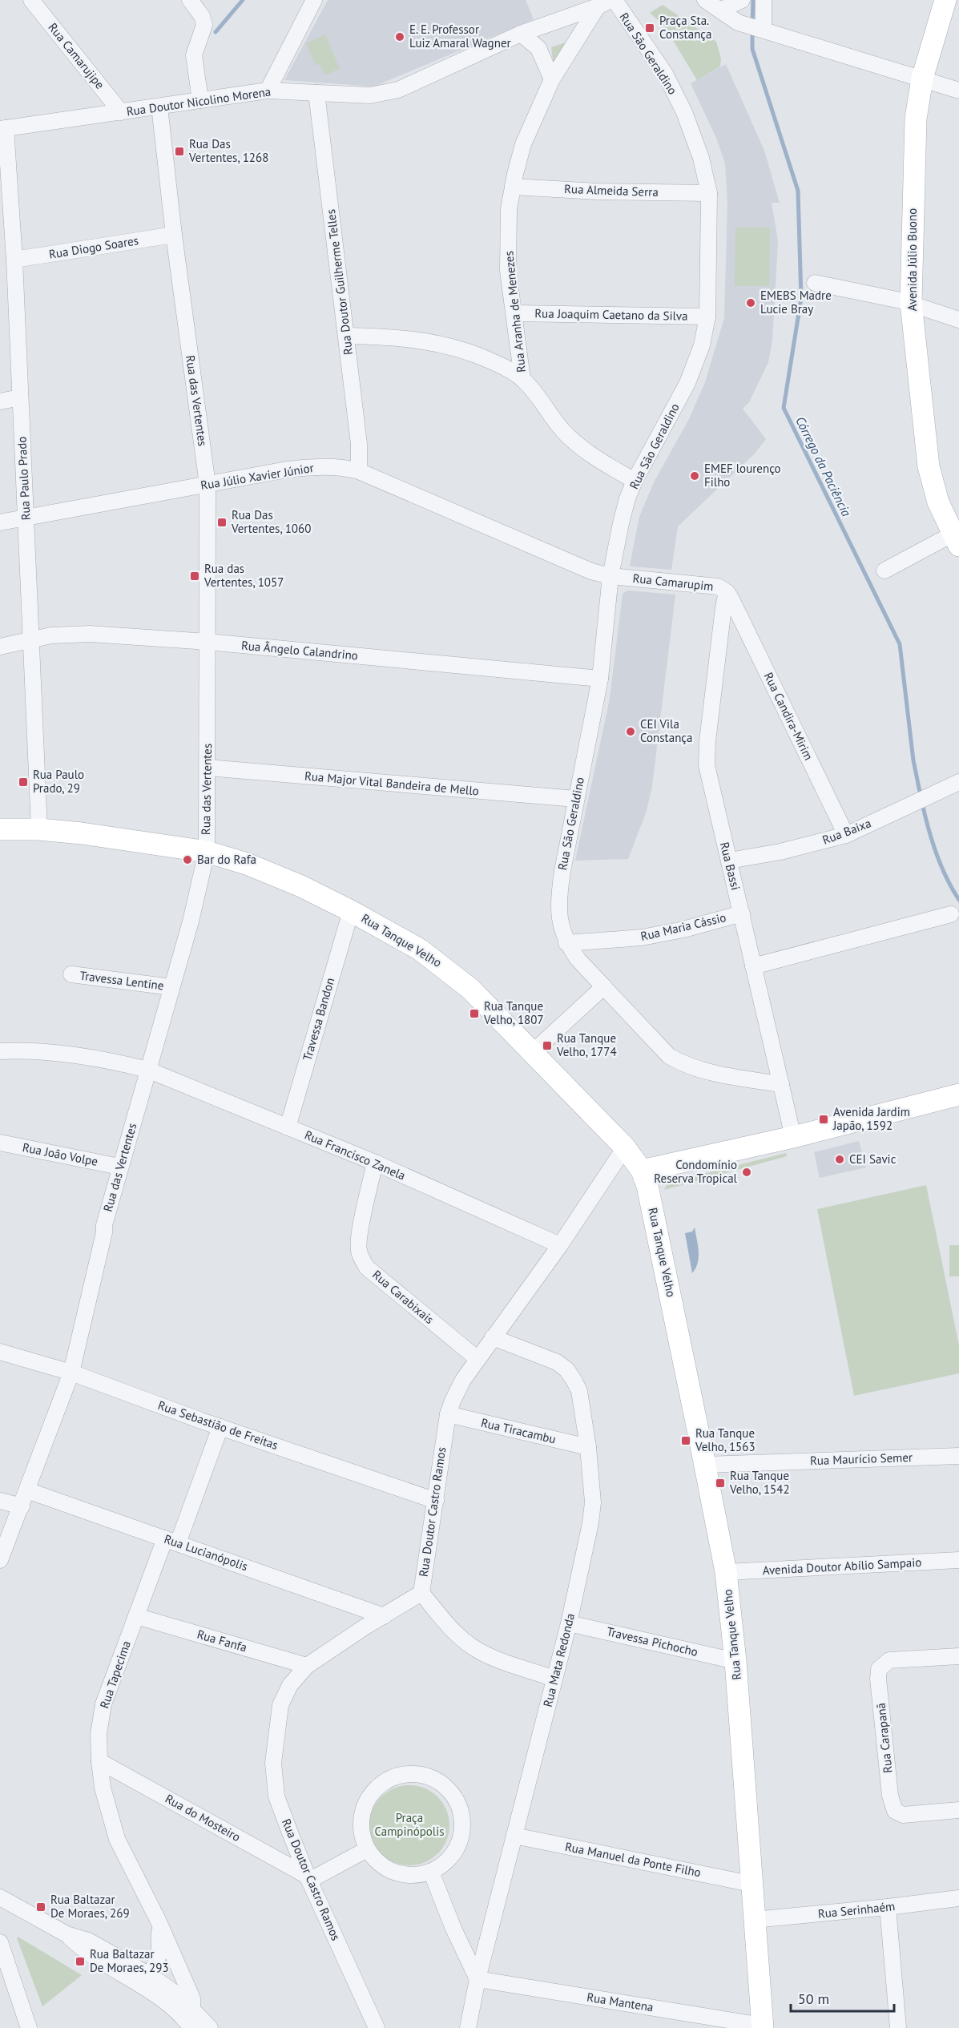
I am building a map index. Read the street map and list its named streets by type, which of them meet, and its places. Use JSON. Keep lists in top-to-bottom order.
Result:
{
  "streets": {
    "street": [
      "Rua São Geraldino",
      "Rua Camarujipe",
      "Rua Doutor Nicolino Morena",
      "Rua Almeida Serra",
      "Rua Diogo Soares",
      "Avenida Júlio Buono",
      "Rua Doutor Guilherme Telles",
      "Rua Aranha de Menezes",
      "Rua Joaquim Caetano da Silva",
      "Rua das Vertentes",
      "Rua Júlio Xavier Júnior",
      "Rua Paulo Prado",
      "Rua Camarupim",
      "Rua Ângelo Calandrino",
      "Rua Candira-Mirim",
      "Rua Major Vital Bandeira de Mello",
      "Rua Baixa",
      "Rua Bassi",
      "Rua Maria Cássio",
      "Rua Tanque Velho",
      "Travessa Lentine",
      "Travessa Bandon",
      "Rua João Volpe",
      "Rua Francisco Zanela",
      "Rua Carabixais",
      "Rua Sebastião de Freitas",
      "Rua Tiracambu",
      "Rua Maurício Semer",
      "Rua Doutor Castro Ramos",
      "Rua Lucianópolis",
      "Avenida Doutor Abílio Sampaio",
      "Rua Fanfa",
      "Travessa Pichocho",
      "Rua Mata Redonda",
      "Rua Tapecima",
      "Rua Carapanã",
      "Rua do Mosteiro",
      "Rua Manuel da Ponte Filho",
      "Rua Serinhaém",
      "Rua Mantena"
    ]
  },
  "crossings": [
    ["Rua São Geraldino", "Rua Almeida Serra"],
    ["Rua São Geraldino", "Rua Joaquim Caetano da Silva"],
    ["Rua São Geraldino", "Rua Júlio Xavier Júnior"],
    ["Rua São Geraldino", "Rua Camarupim"],
    ["Rua São Geraldino", "Rua Ângelo Calandrino"],
    ["Rua São Geraldino", "Rua Major Vital Bandeira de Mello"],
    ["Rua São Geraldino", "Rua Bassi"],
    ["Rua São Geraldino", "Rua Maria Cássio"],
    ["Rua Camarujipe", "Rua Doutor Nicolino Morena"],
    ["Rua Doutor Nicolino Morena", "Rua Doutor Guilherme Telles"],
    ["Rua Doutor Nicolino Morena", "Rua Aranha de Menezes"],
    ["Rua Doutor Nicolino Morena", "Rua das Vertentes"],
    ["Rua Doutor Nicolino Morena", "Rua Paulo Prado"],
    ["Rua Almeida Serra", "Rua Aranha de Menezes"],
    ["Rua Diogo Soares", "Rua das Vertentes"],
    ["Rua Diogo Soares", "Rua Paulo Prado"],
    ["Rua Doutor Guilherme Telles", "Rua Júlio Xavier Júnior"],
    ["Rua Aranha de Menezes", "Rua Joaquim Caetano da Silva"],
    ["Rua das Vertentes", "Rua Júlio Xavier Júnior"],
    ["Rua das Vertentes", "Rua Ângelo Calandrino"],
    ["Rua das Vertentes", "Rua Major Vital Bandeira de Mello"],
    ["Rua das Vertentes", "Rua Tanque Velho"],
    ["Rua das Vertentes", "Travessa Lentine"],
    ["Rua das Vertentes", "Rua João Volpe"],
    ["Rua das Vertentes", "Rua Francisco Zanela"],
    ["Rua das Vertentes", "Rua Sebastião de Freitas"],
    ["Rua das Vertentes", "Rua Lucianópolis"],
    ["Rua Júlio Xavier Júnior", "Rua Paulo Prado"],
    ["Rua Júlio Xavier Júnior", "Rua Camarupim"],
    ["Rua Paulo Prado", "Rua Ângelo Calandrino"],
    ["Rua Paulo Prado", "Rua Tanque Velho"],
    ["Rua Camarupim", "Rua Candira-Mirim"],
    ["Rua Camarupim", "Rua Bassi"],
    ["Rua Candira-Mirim", "Rua Baixa"],
    ["Rua Candira-Mirim", "Rua Bassi"],
    ["Rua Baixa", "Rua Bassi"],
    ["Rua Bassi", "Rua Maria Cássio"],
    ["Rua Tanque Velho", "Travessa Bandon"],
    ["Rua Tanque Velho", "Rua Maurício Semer"],
    ["Rua Tanque Velho", "Rua Doutor Castro Ramos"],
    ["Rua Tanque Velho", "Avenida Doutor Abílio Sampaio"],
    ["Rua Tanque Velho", "Travessa Pichocho"],
    ["Rua Tanque Velho", "Rua Manuel da Ponte Filho"],
    ["Rua Tanque Velho", "Rua Serinhaém"],
    ["Rua Tanque Velho", "Rua Mantena"],
    ["Travessa Bandon", "Rua Francisco Zanela"],
    ["Rua Francisco Zanela", "Rua Carabixais"],
    ["Rua Francisco Zanela", "Rua Doutor Castro Ramos"],
    ["Rua Carabixais", "Rua Doutor Castro Ramos"],
    ["Rua Sebastião de Freitas", "Rua Doutor Castro Ramos"],
    ["Rua Sebastião de Freitas", "Rua Tapecima"],
    ["Rua Tiracambu", "Rua Doutor Castro Ramos"],
    ["Rua Tiracambu", "Rua Mata Redonda"],
    ["Rua Doutor Castro Ramos", "Rua Lucianópolis"],
    ["Rua Doutor Castro Ramos", "Rua Fanfa"],
    ["Rua Doutor Castro Ramos", "Rua Mata Redonda"],
    ["Rua Doutor Castro Ramos", "Rua do Mosteiro"],
    ["Rua Lucianópolis", "Rua Tapecima"],
    ["Rua Fanfa", "Rua Tapecima"],
    ["Travessa Pichocho", "Rua Mata Redonda"],
    ["Rua Mata Redonda", "Rua Manuel da Ponte Filho"],
    ["Rua Mata Redonda", "Rua Mantena"],
    ["Rua Tapecima", "Rua do Mosteiro"]
  ],
  "water": ["Córrego da Paciência"],
  "parks": ["Praça Campinópolis"],
  "places": {
    "transit": [
      "Praça Sta. Constança",
      "Rua Das Vertentes, 1268",
      "Rua Das Vertentes, 1060",
      "Rua das Vertentes, 1057",
      "Rua Paulo Prado, 29",
      "Rua Tanque Velho, 1807",
      "Rua Tanque Velho, 1774",
      "Avenida Jardim Japão, 1592",
      "Rua Tanque Velho, 1563",
      "Rua Tanque Velho, 1542",
      "Rua Baltazar De Moraes, 269",
      "Rua Baltazar De Moraes, 293"
    ],
    "other": [
      "E. E. Professor Luiz Amaral Wagner",
      "EMEBS Madre Lucie Bray",
      "EMEF lourenço Filho",
      "CEI Vila Constança",
      "Bar do Rafa",
      "CEI Savic",
      "Condomínio Reserva Tropical"
    ]
  },
  "scale_bar": "50 m"
}
